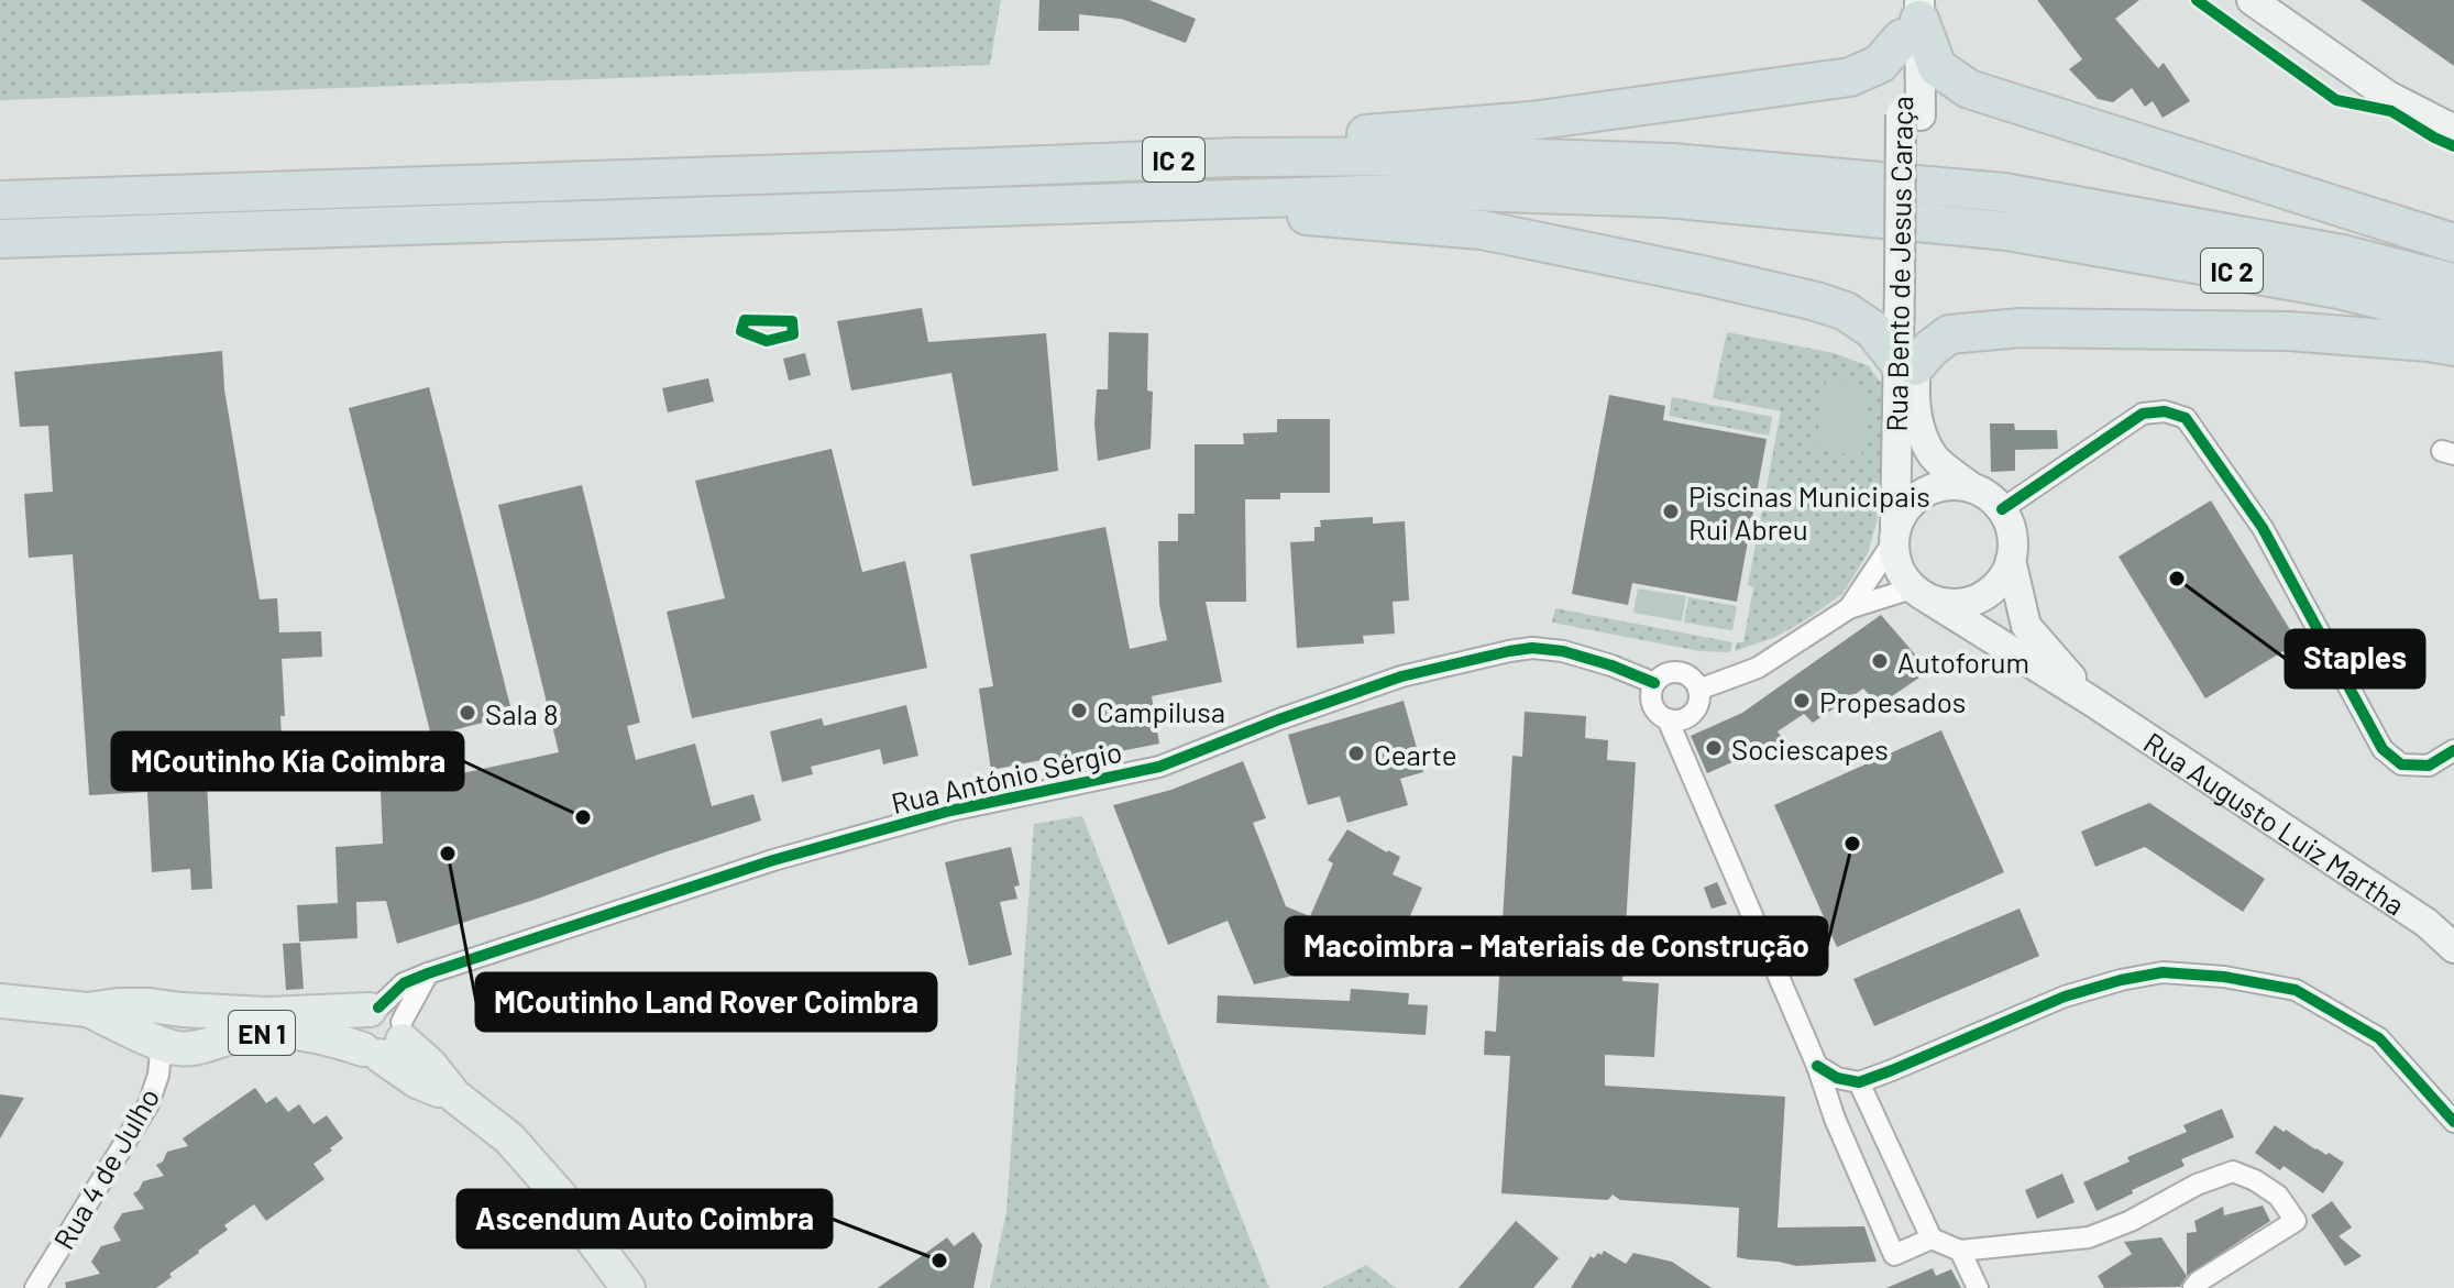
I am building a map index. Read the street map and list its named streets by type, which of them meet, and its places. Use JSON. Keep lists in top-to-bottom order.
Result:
{
  "streets": {
    "highway": ["IC 2"],
    "main road": ["Rua Bento de Jesus Caraça", "Rua Augusto Luiz Martha", "EN 1"],
    "street": ["Rua António Sérgio", "Rua 4 de Julho"]
  },
  "crossings": [
    ["Rua Bento de Jesus Caraça", "Rua Augusto Luiz Martha"],
    ["Rua António Sérgio", "EN 1"],
    ["EN 1", "Rua 4 de Julho"]
  ],
  "places": [
    "Piscinas Municipais Rui Abreu",
    "Staples",
    "Autoforum",
    "Propesados",
    "Campilusa",
    "Sala 8",
    "Sociescapes",
    "Cearte",
    "MCoutinho Kia Coimbra",
    "Macoimbra - Materiais de Construção",
    "MCoutinho Land Rover Coimbra",
    "Ascendum Auto Coimbra"
  ]
}
